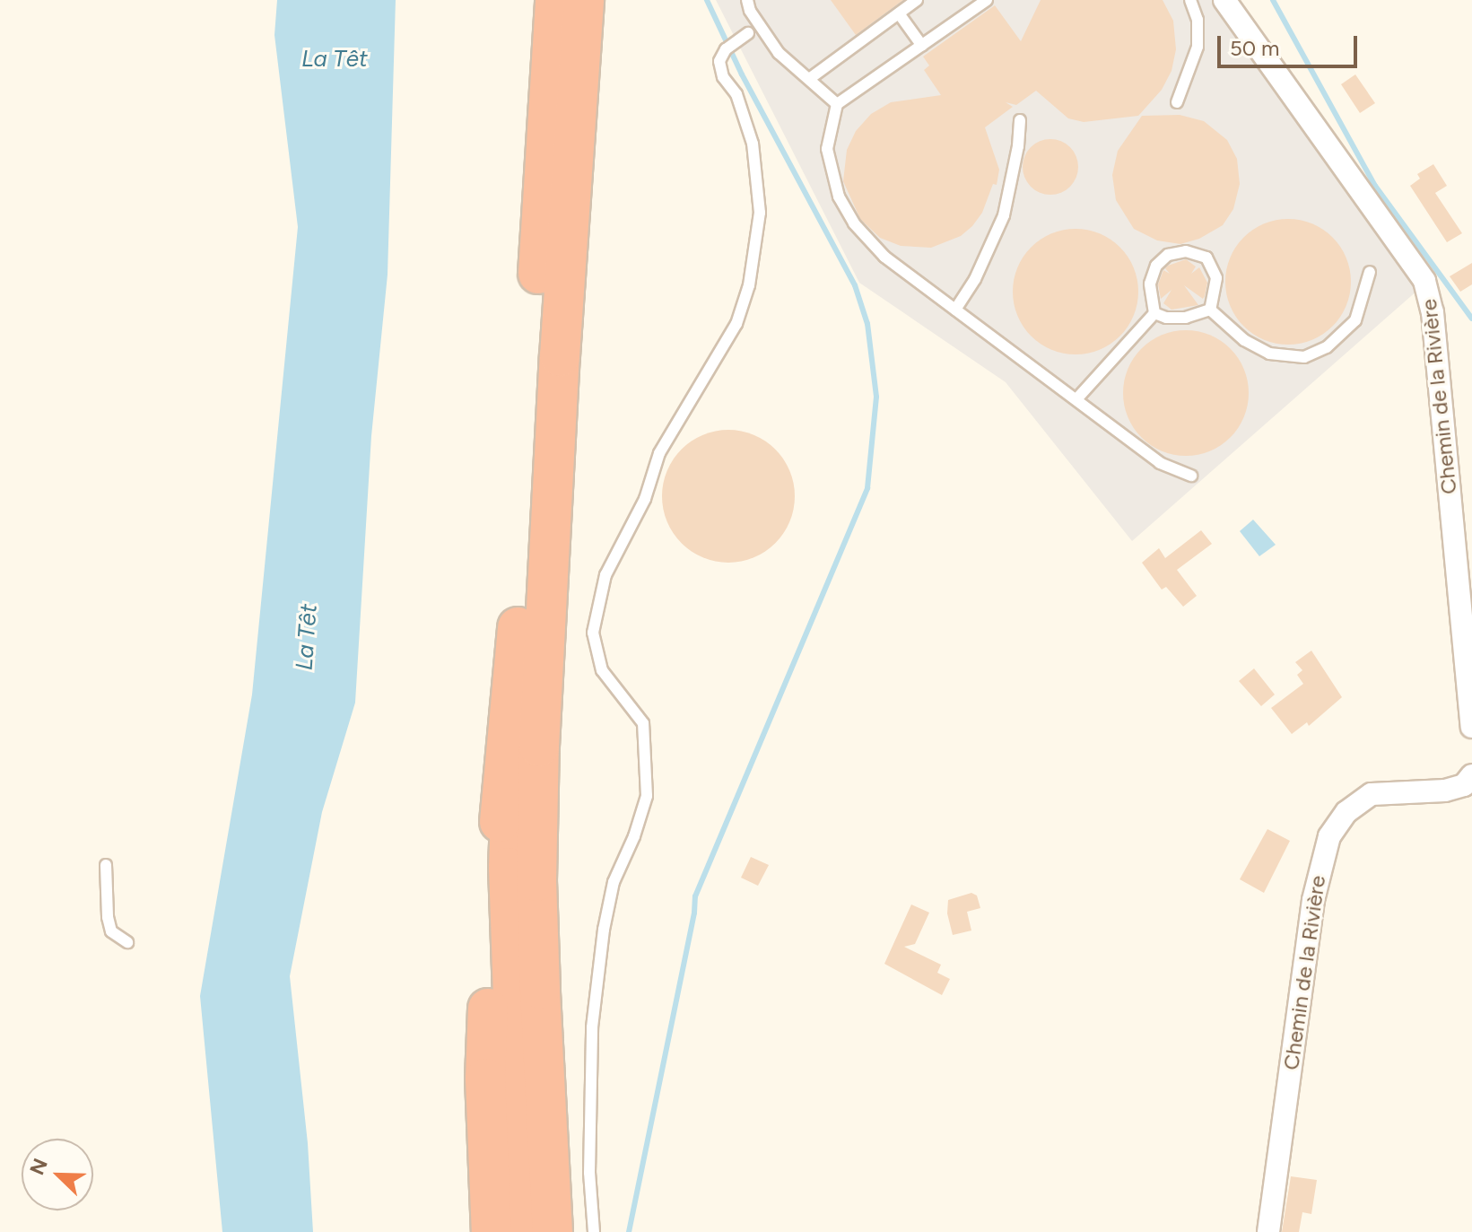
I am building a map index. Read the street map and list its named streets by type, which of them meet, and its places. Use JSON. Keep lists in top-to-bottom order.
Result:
{
  "streets": {
    "street": ["Chemin de la Rivière"]
  },
  "water": ["La Têt"],
  "scale_bar": "50 m",
  "north": "top left"
}
